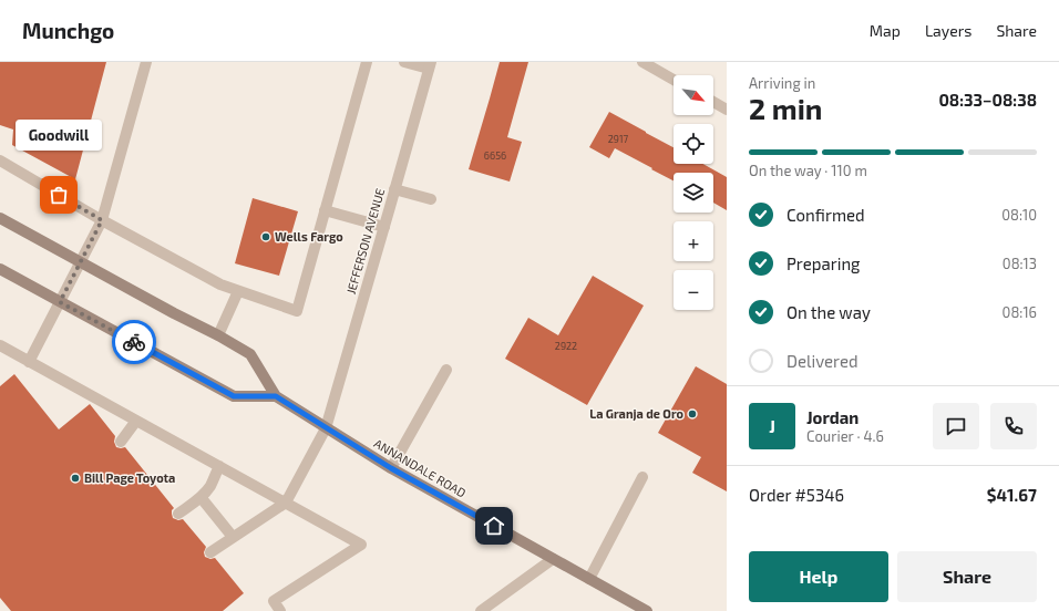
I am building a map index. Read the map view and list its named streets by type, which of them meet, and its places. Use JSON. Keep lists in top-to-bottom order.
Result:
{
  "streets": {
    "main road": ["ANNANDALE ROAD"],
    "street": ["JEFFERSON AVENUE"]
  },
  "crossings": [
    ["JEFFERSON AVENUE", "ANNANDALE ROAD"]
  ],
  "places": [
    "Goodwill",
    "Wells Fargo",
    "La Granja de Oro",
    "Bill Page Toyota"
  ],
  "house_numbers": ["2917", "6656", "2922"],
  "north": "bottom right",
  "page": {
    "header": "Munchgo",
    "nav": ["Map", "Layers", "Share"],
    "heading": ["2 min", "Arriving in", "08:33–08:38"],
    "panel": [
      "Jordan",
      "Courier · 4.6",
      "Order #5346",
      "$41.67"
    ],
    "map_buttons": ["+", "−"],
    "bubble": "Goodwill",
    "bar": "On the way · 110 m",
    "list": [
      ["Confirmed", "08:10"],
      ["Preparing", "08:13"],
      ["On the way", "08:16"],
      "Delivered"
    ],
    "round": "J",
    "buttons": ["Help", "Share"]
  }
}
